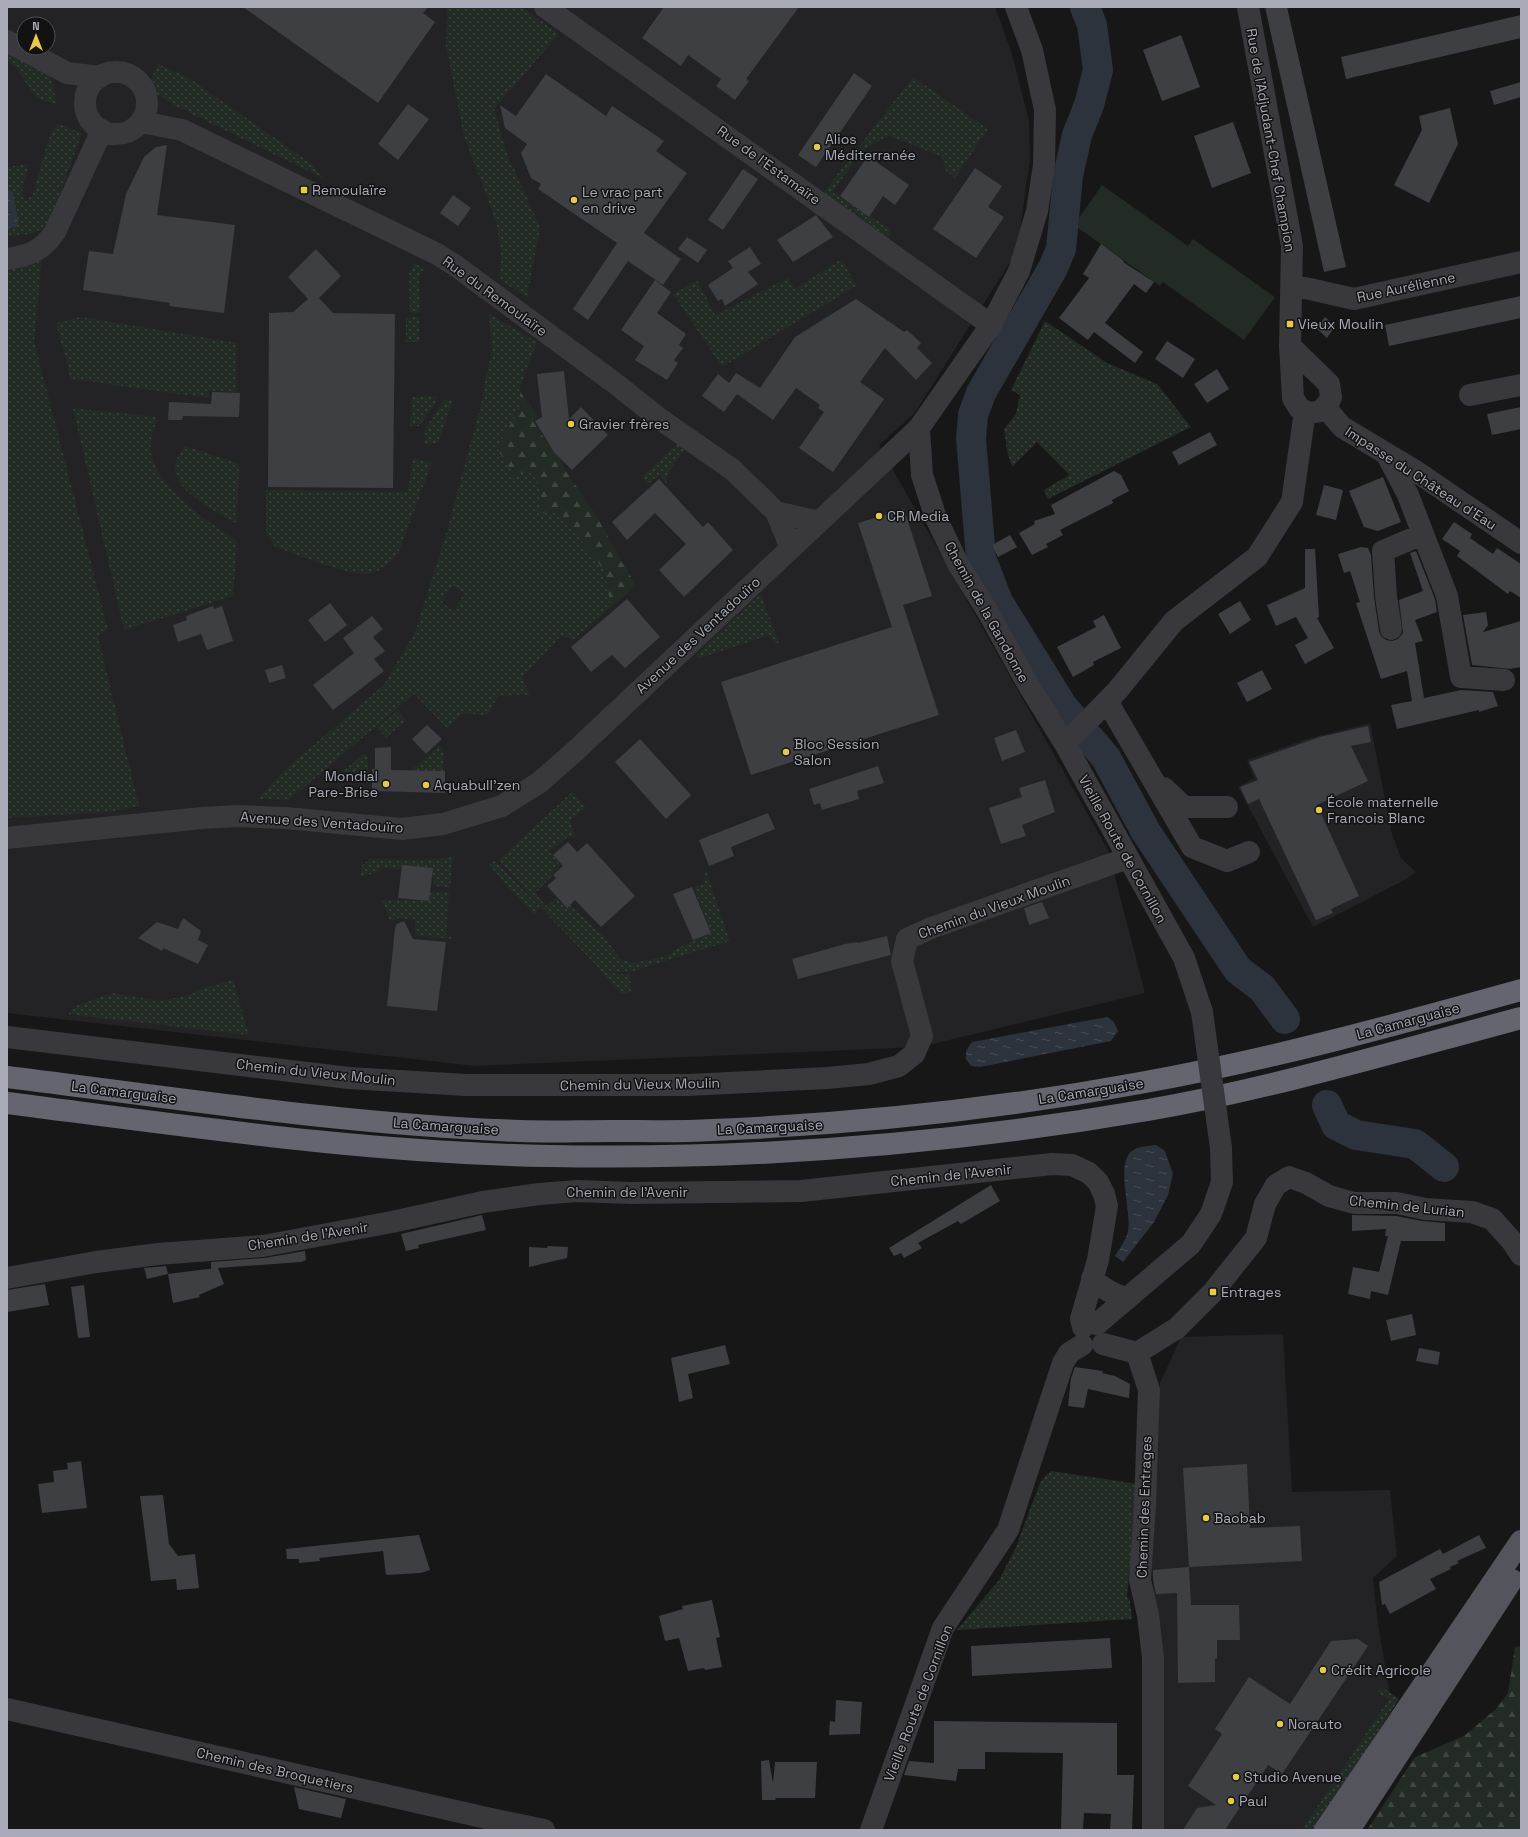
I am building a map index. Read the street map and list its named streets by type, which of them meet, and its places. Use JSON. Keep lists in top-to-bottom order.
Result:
{
  "streets": {
    "highway": ["La Camarguaise"],
    "street": [
      "Rue de l'Adjudant-Chef Champion",
      "Rue de l'Estamaïre",
      "Rue Aurélienne",
      "Rue du Remoulaïre",
      "Impasse du Château d'Eau",
      "Chemin de la Gandonne",
      "Avenue des Ventadouïro",
      "Vieille Route de Cornillon",
      "Chemin du Vieux Moulin",
      "Chemin de l'Avenir",
      "Chemin de Lurian",
      "Chemin des Entrages",
      "Chemin des Broquetiers"
    ]
  },
  "crossings": [
    ["Rue de l'Adjudant-Chef Champion", "Rue Aurélienne"],
    ["Rue de l'Adjudant-Chef Champion", "Impasse du Château d'Eau"],
    ["Rue de l'Estamaïre", "Avenue des Ventadouïro"],
    ["Rue du Remoulaïre", "Avenue des Ventadouïro"],
    ["Chemin de la Gandonne", "Avenue des Ventadouïro"],
    ["Chemin de la Gandonne", "Vieille Route de Cornillon"],
    ["Vieille Route de Cornillon", "Chemin du Vieux Moulin"],
    ["Vieille Route de Cornillon", "Chemin de l'Avenir"],
    ["Chemin de Lurian", "Chemin des Entrages"]
  ],
  "places": {
    "other": [
      "Alios Méditerranée",
      "Le vrac part en drive",
      "Gravier frères",
      "CR Media",
      "Bloc Session Salon",
      "Mondial Pare-Brise",
      "Aquabull'zen",
      "École maternelle Francois Blanc",
      "Baobab",
      "Crédit Agricole",
      "Norauto",
      "Studio Avenue",
      "Paul"
    ],
    "transit": ["Remoulaïre", "Vieux Moulin", "Entrages"]
  },
  "north": "top"
}
